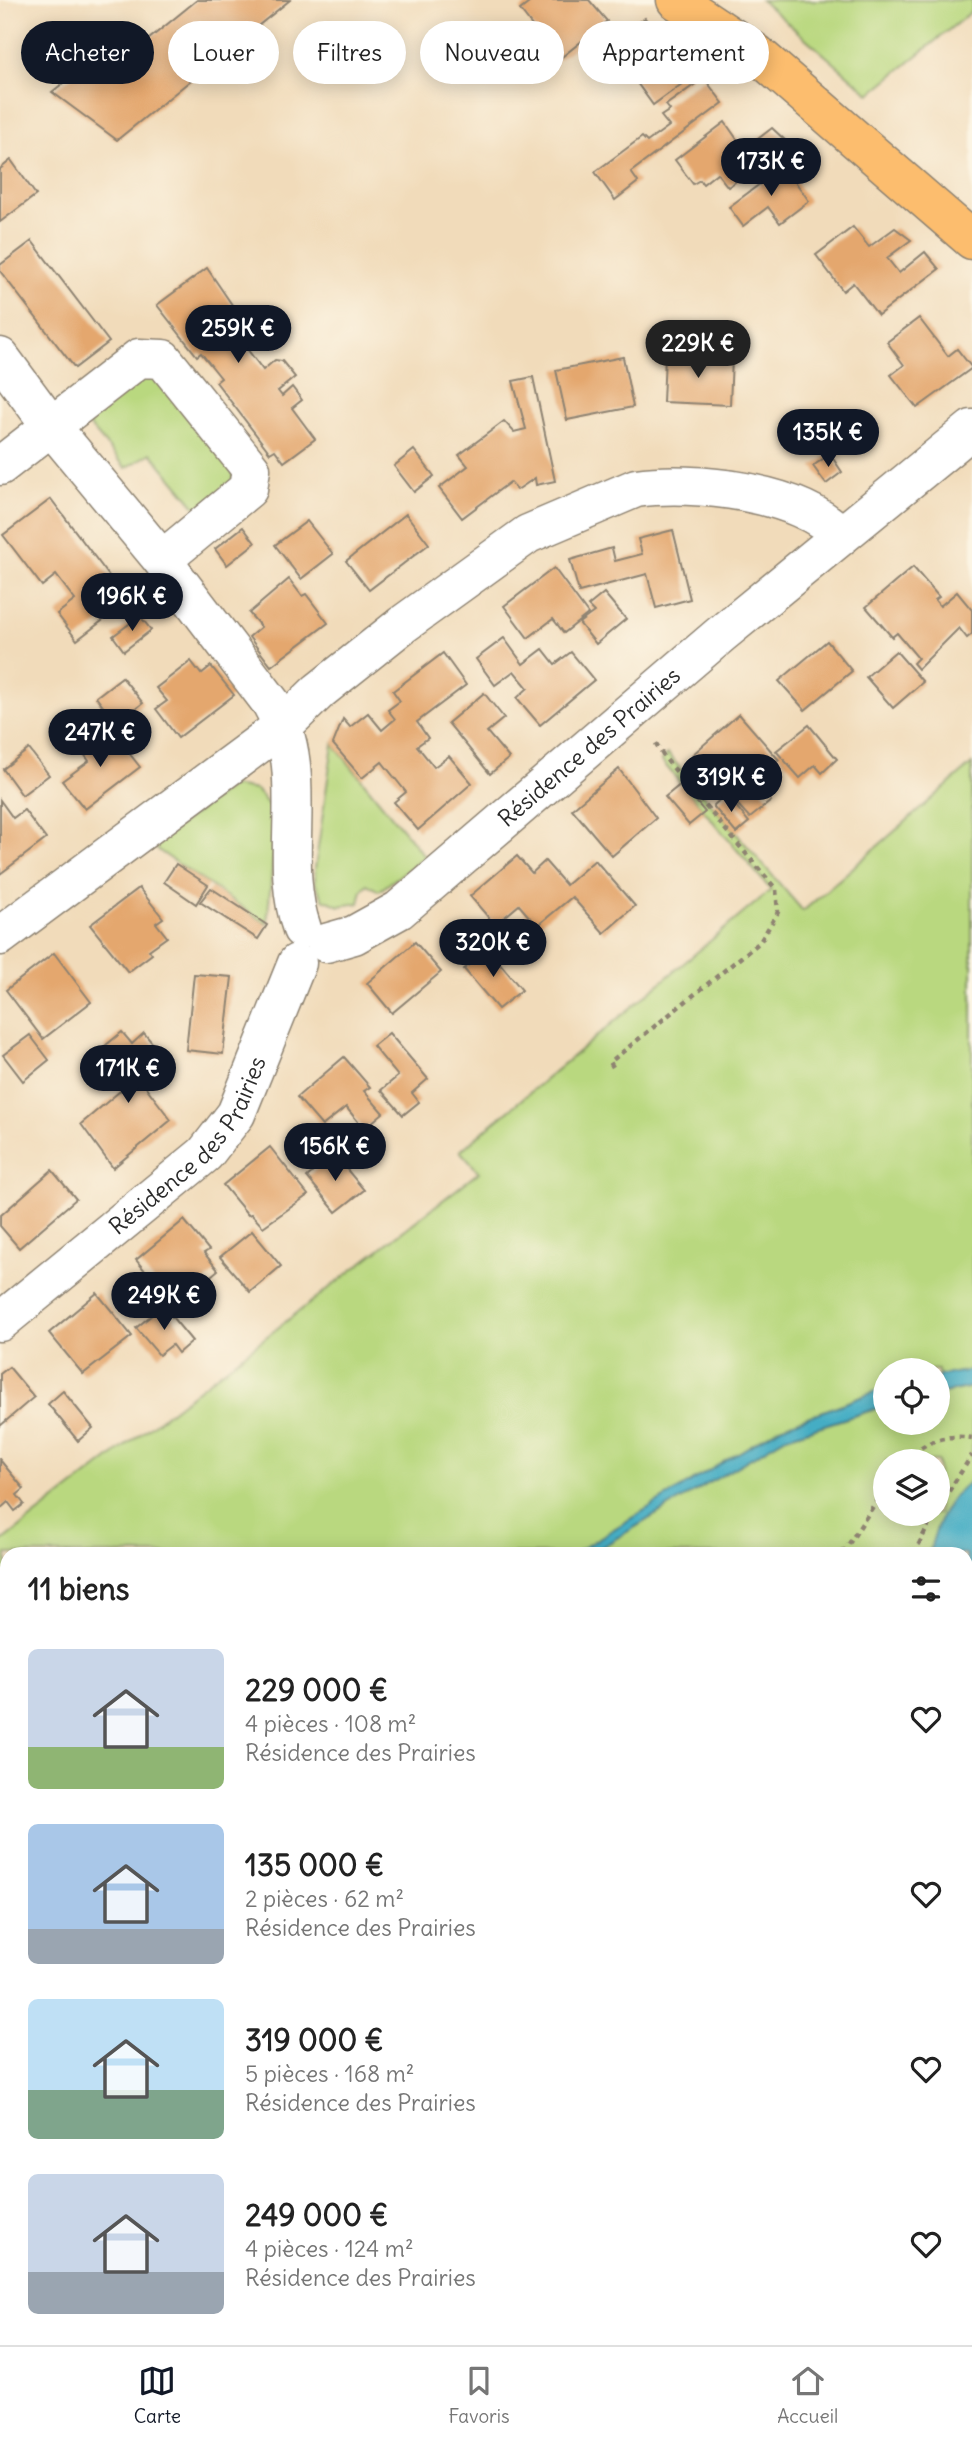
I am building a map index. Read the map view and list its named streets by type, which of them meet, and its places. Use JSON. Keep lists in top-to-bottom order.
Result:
{
  "streets": {
    "street": ["Résidence des Prairies"]
  },
  "page": {
    "chip": [
      "Acheter",
      "Louer",
      "Filtres",
      "Nouveau",
      "Appartement"
    ],
    "price": [
      "173K €",
      "259K €",
      "229K €",
      "135K €",
      "196K €",
      "247K €",
      "319K €",
      "320K €",
      "171K €",
      "156K €",
      "249K €"
    ],
    "heading": "11 biens",
    "list": [
      {
        "name": "229 000 €",
        "note": "4 pièces · 108 m² · Résidence des Prairies"
      },
      {
        "name": "135 000 €",
        "note": "2 pièces · 62 m² · Résidence des Prairies"
      },
      {
        "name": "319 000 €",
        "note": "5 pièces · 168 m² · Résidence des Prairies"
      },
      {
        "name": "249 000 €",
        "note": "4 pièces · 124 m² · Résidence des Prairies"
      }
    ],
    "tabs": ["Carte", "Favoris", "Accueil"]
  }
}
